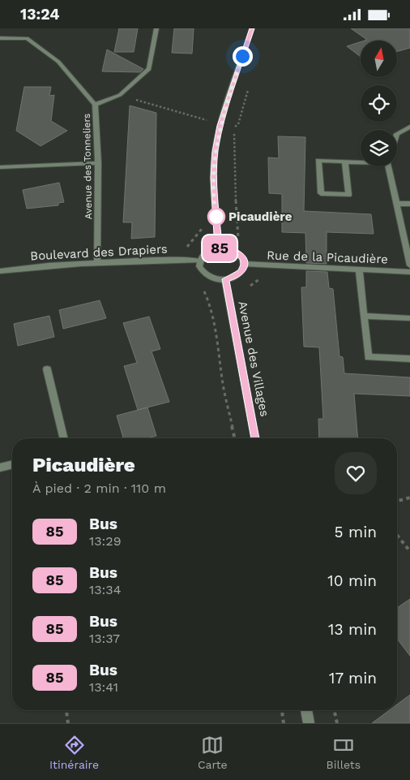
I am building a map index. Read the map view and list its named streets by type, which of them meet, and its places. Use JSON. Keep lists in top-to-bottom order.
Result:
{
  "streets": {
    "street": [
      "Avenue des Tonneliers",
      "Boulevard des Drapiers",
      "Rue de la Picaudière",
      "Avenue des Villages"
    ]
  },
  "crossings": [
    ["Avenue des Tonneliers", "Boulevard des Drapiers"],
    ["Boulevard des Drapiers", "Rue de la Picaudière"],
    ["Boulevard des Drapiers", "Avenue des Villages"],
    ["Rue de la Picaudière", "Avenue des Villages"]
  ],
  "places": ["Picaudière"],
  "lines": ["bus line 85"],
  "north": "top",
  "page": {
    "status": "13:24",
    "on_map": "85",
    "heading": ["Picaudière", "À pied · 2 min · 110 m"],
    "list": [
      {
        "mark": "85",
        "name": "Bus",
        "note": "13:29",
        "value": "5 min"
      },
      {
        "mark": "85",
        "name": "Bus",
        "note": "13:34",
        "value": "10 min"
      },
      {
        "mark": "85",
        "name": "Bus",
        "note": "13:37",
        "value": "13 min"
      },
      {
        "mark": "85",
        "name": "Bus",
        "note": "13:41",
        "value": "17 min"
      }
    ],
    "tabs": ["Itinéraire", "Carte", "Billets"]
  }
}
